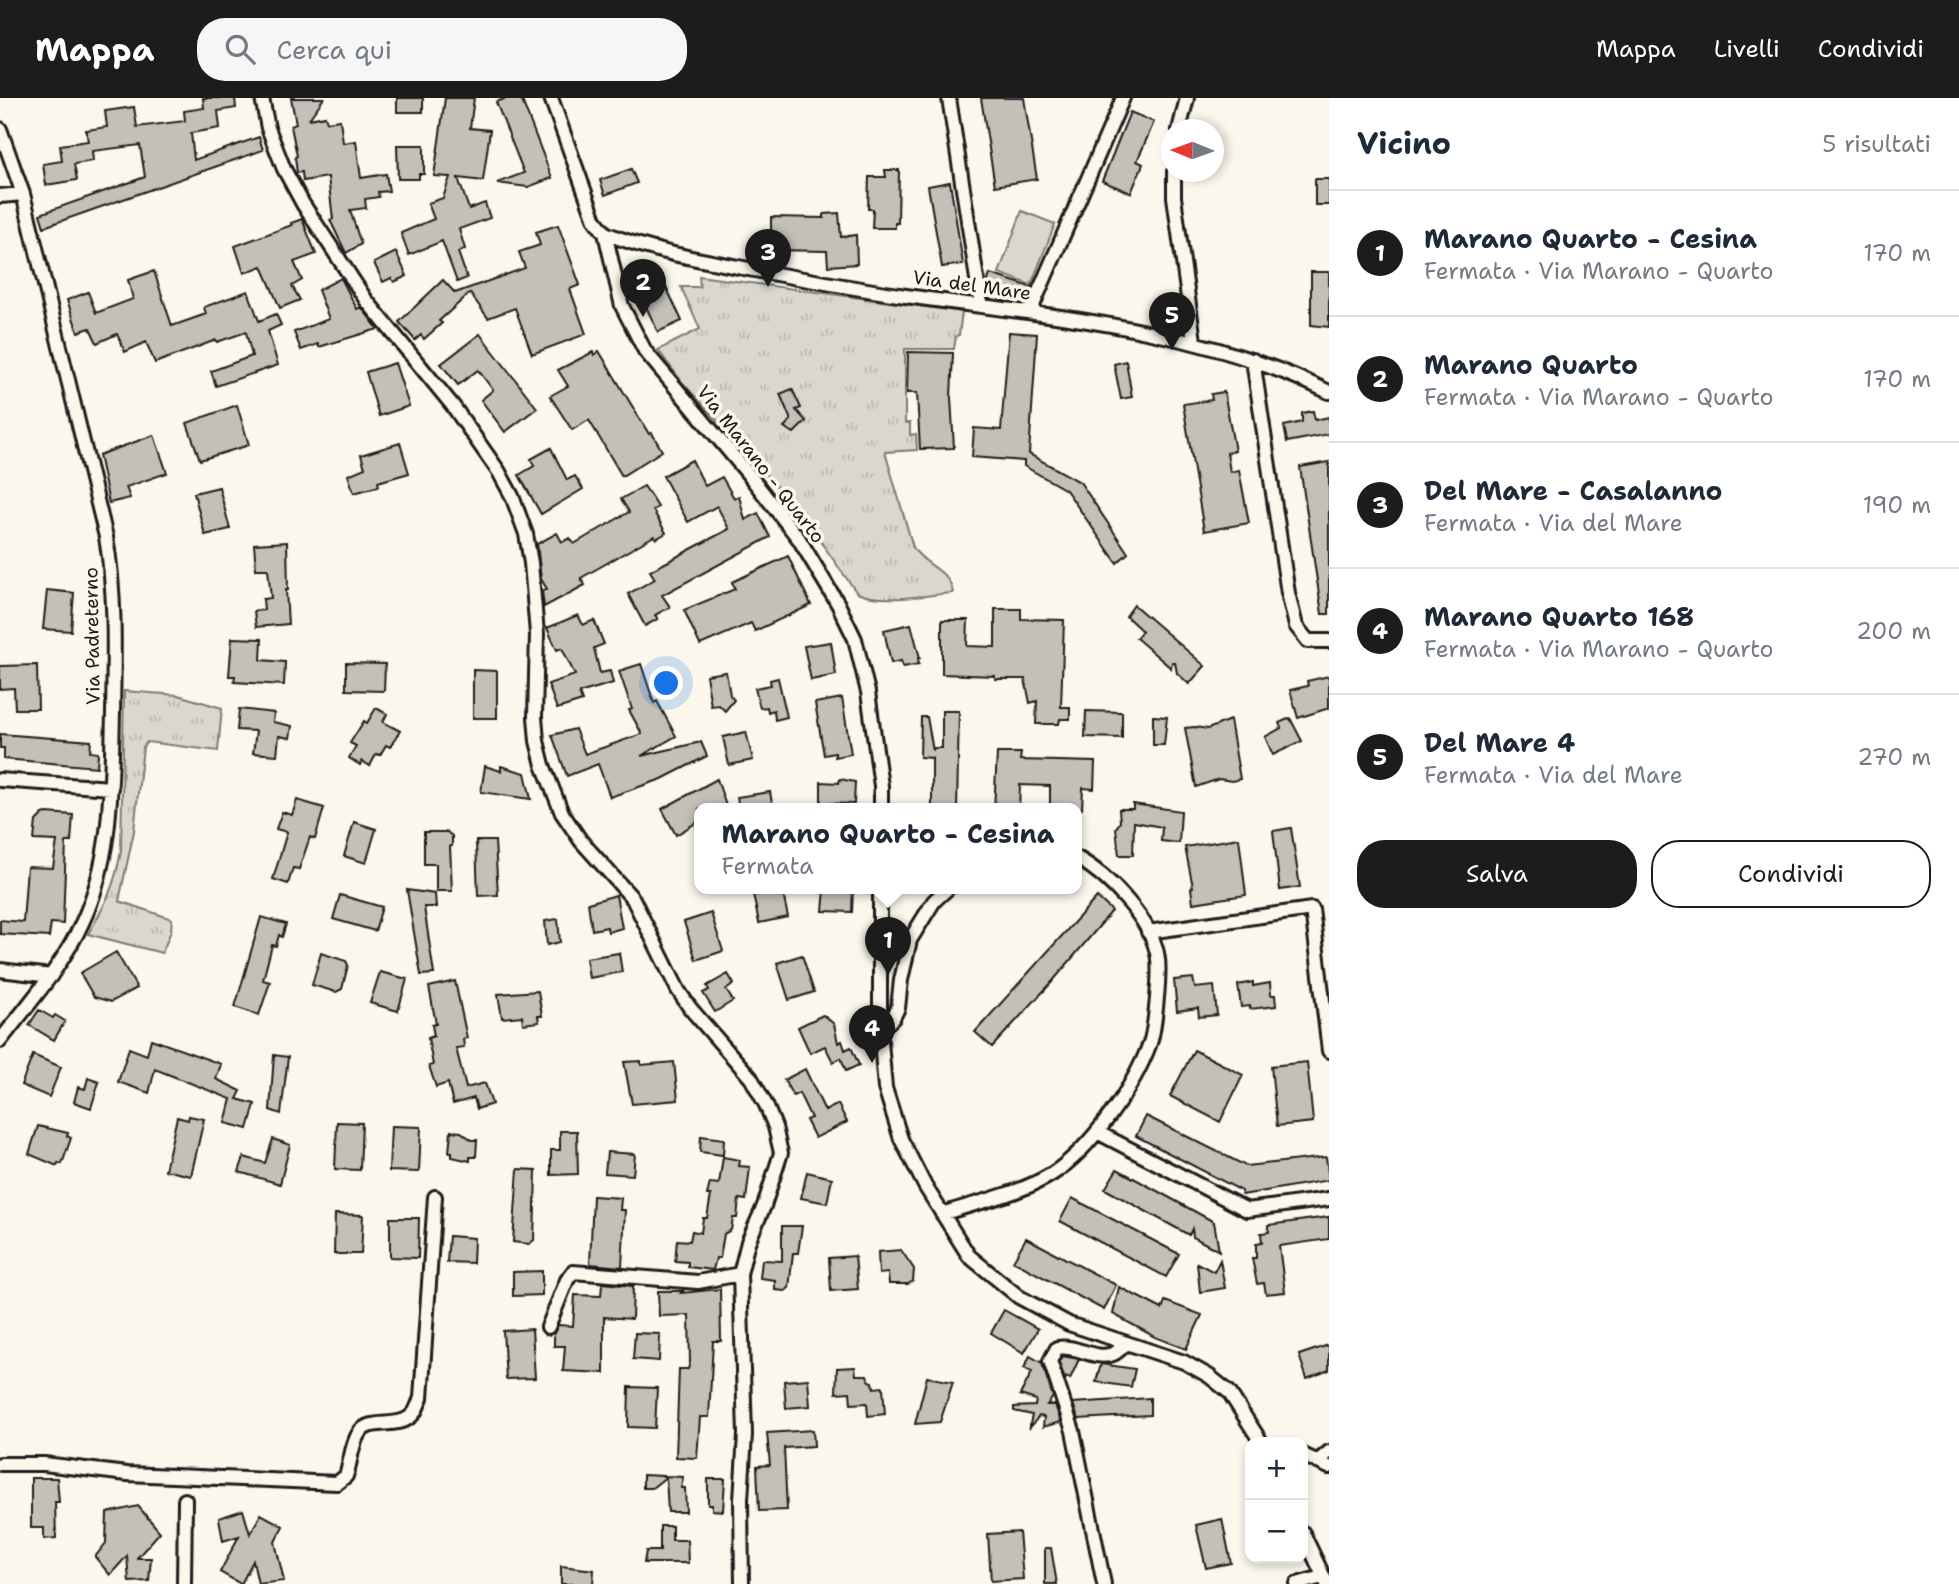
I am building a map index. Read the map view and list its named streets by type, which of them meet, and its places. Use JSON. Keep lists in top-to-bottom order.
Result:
{
  "streets": {
    "street": ["Via del Mare", "Via Marano - Quarto", "Via Padreterno"]
  },
  "crossings": [
    ["Via del Mare", "Via Marano - Quarto"]
  ],
  "north": "left",
  "page": {
    "header": "Mappa",
    "search": "Cerca qui",
    "nav": ["Mappa", "Livelli", "Condividi"],
    "heading": ["Vicino", "5 risultati"],
    "list": [
      {
        "mark": "1",
        "name": "Marano Quarto - Cesina",
        "note": "Fermata · Via Marano - Quarto",
        "value": "170 m"
      },
      {
        "mark": "2",
        "name": "Marano Quarto",
        "note": "Fermata · Via Marano - Quarto",
        "value": "170 m"
      },
      {
        "mark": "3",
        "name": "Del Mare - Casalanno",
        "note": "Fermata · Via del Mare",
        "value": "190 m"
      },
      {
        "mark": "4",
        "name": "Marano Quarto 168",
        "note": "Fermata · Via Marano - Quarto",
        "value": "200 m"
      },
      {
        "mark": "5",
        "name": "Del Mare 4",
        "note": "Fermata · Via del Mare",
        "value": "270 m"
      }
    ],
    "pins": [
      "3",
      "2",
      "5",
      "1",
      "4"
    ],
    "popup": ["Marano Quarto - Cesina", "Fermata"],
    "buttons": ["Salva", "Condividi"],
    "map_buttons": ["+", "−"]
  }
}
